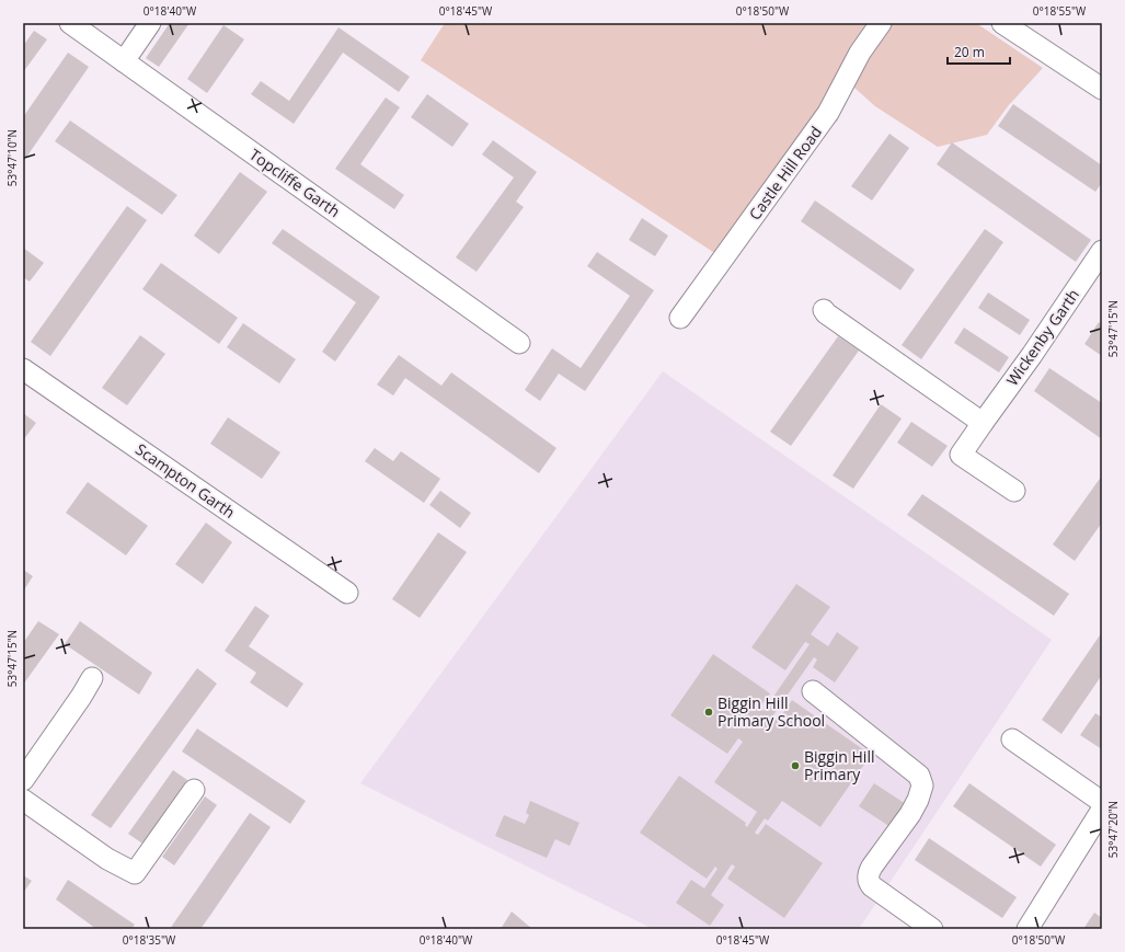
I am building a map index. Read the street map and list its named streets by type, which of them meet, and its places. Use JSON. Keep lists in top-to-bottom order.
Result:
{
  "streets": {
    "street": [
      "Castle Hill Road",
      "Topcliffe Garth",
      "Wickenby Garth",
      "Scampton Garth"
    ]
  },
  "places": ["Biggin Hill Primary School", "Biggin Hill Primary"],
  "scale_bar": "20 m",
  "coordinates": [
    "0°18'40\"W",
    "0°18'45\"W",
    "0°18'50\"W",
    "0°18'55\"W",
    "53°47'10\"N",
    "53°47'15\"N",
    "53°47'20\"N",
    "0°18'35\"W"
  ]
}
